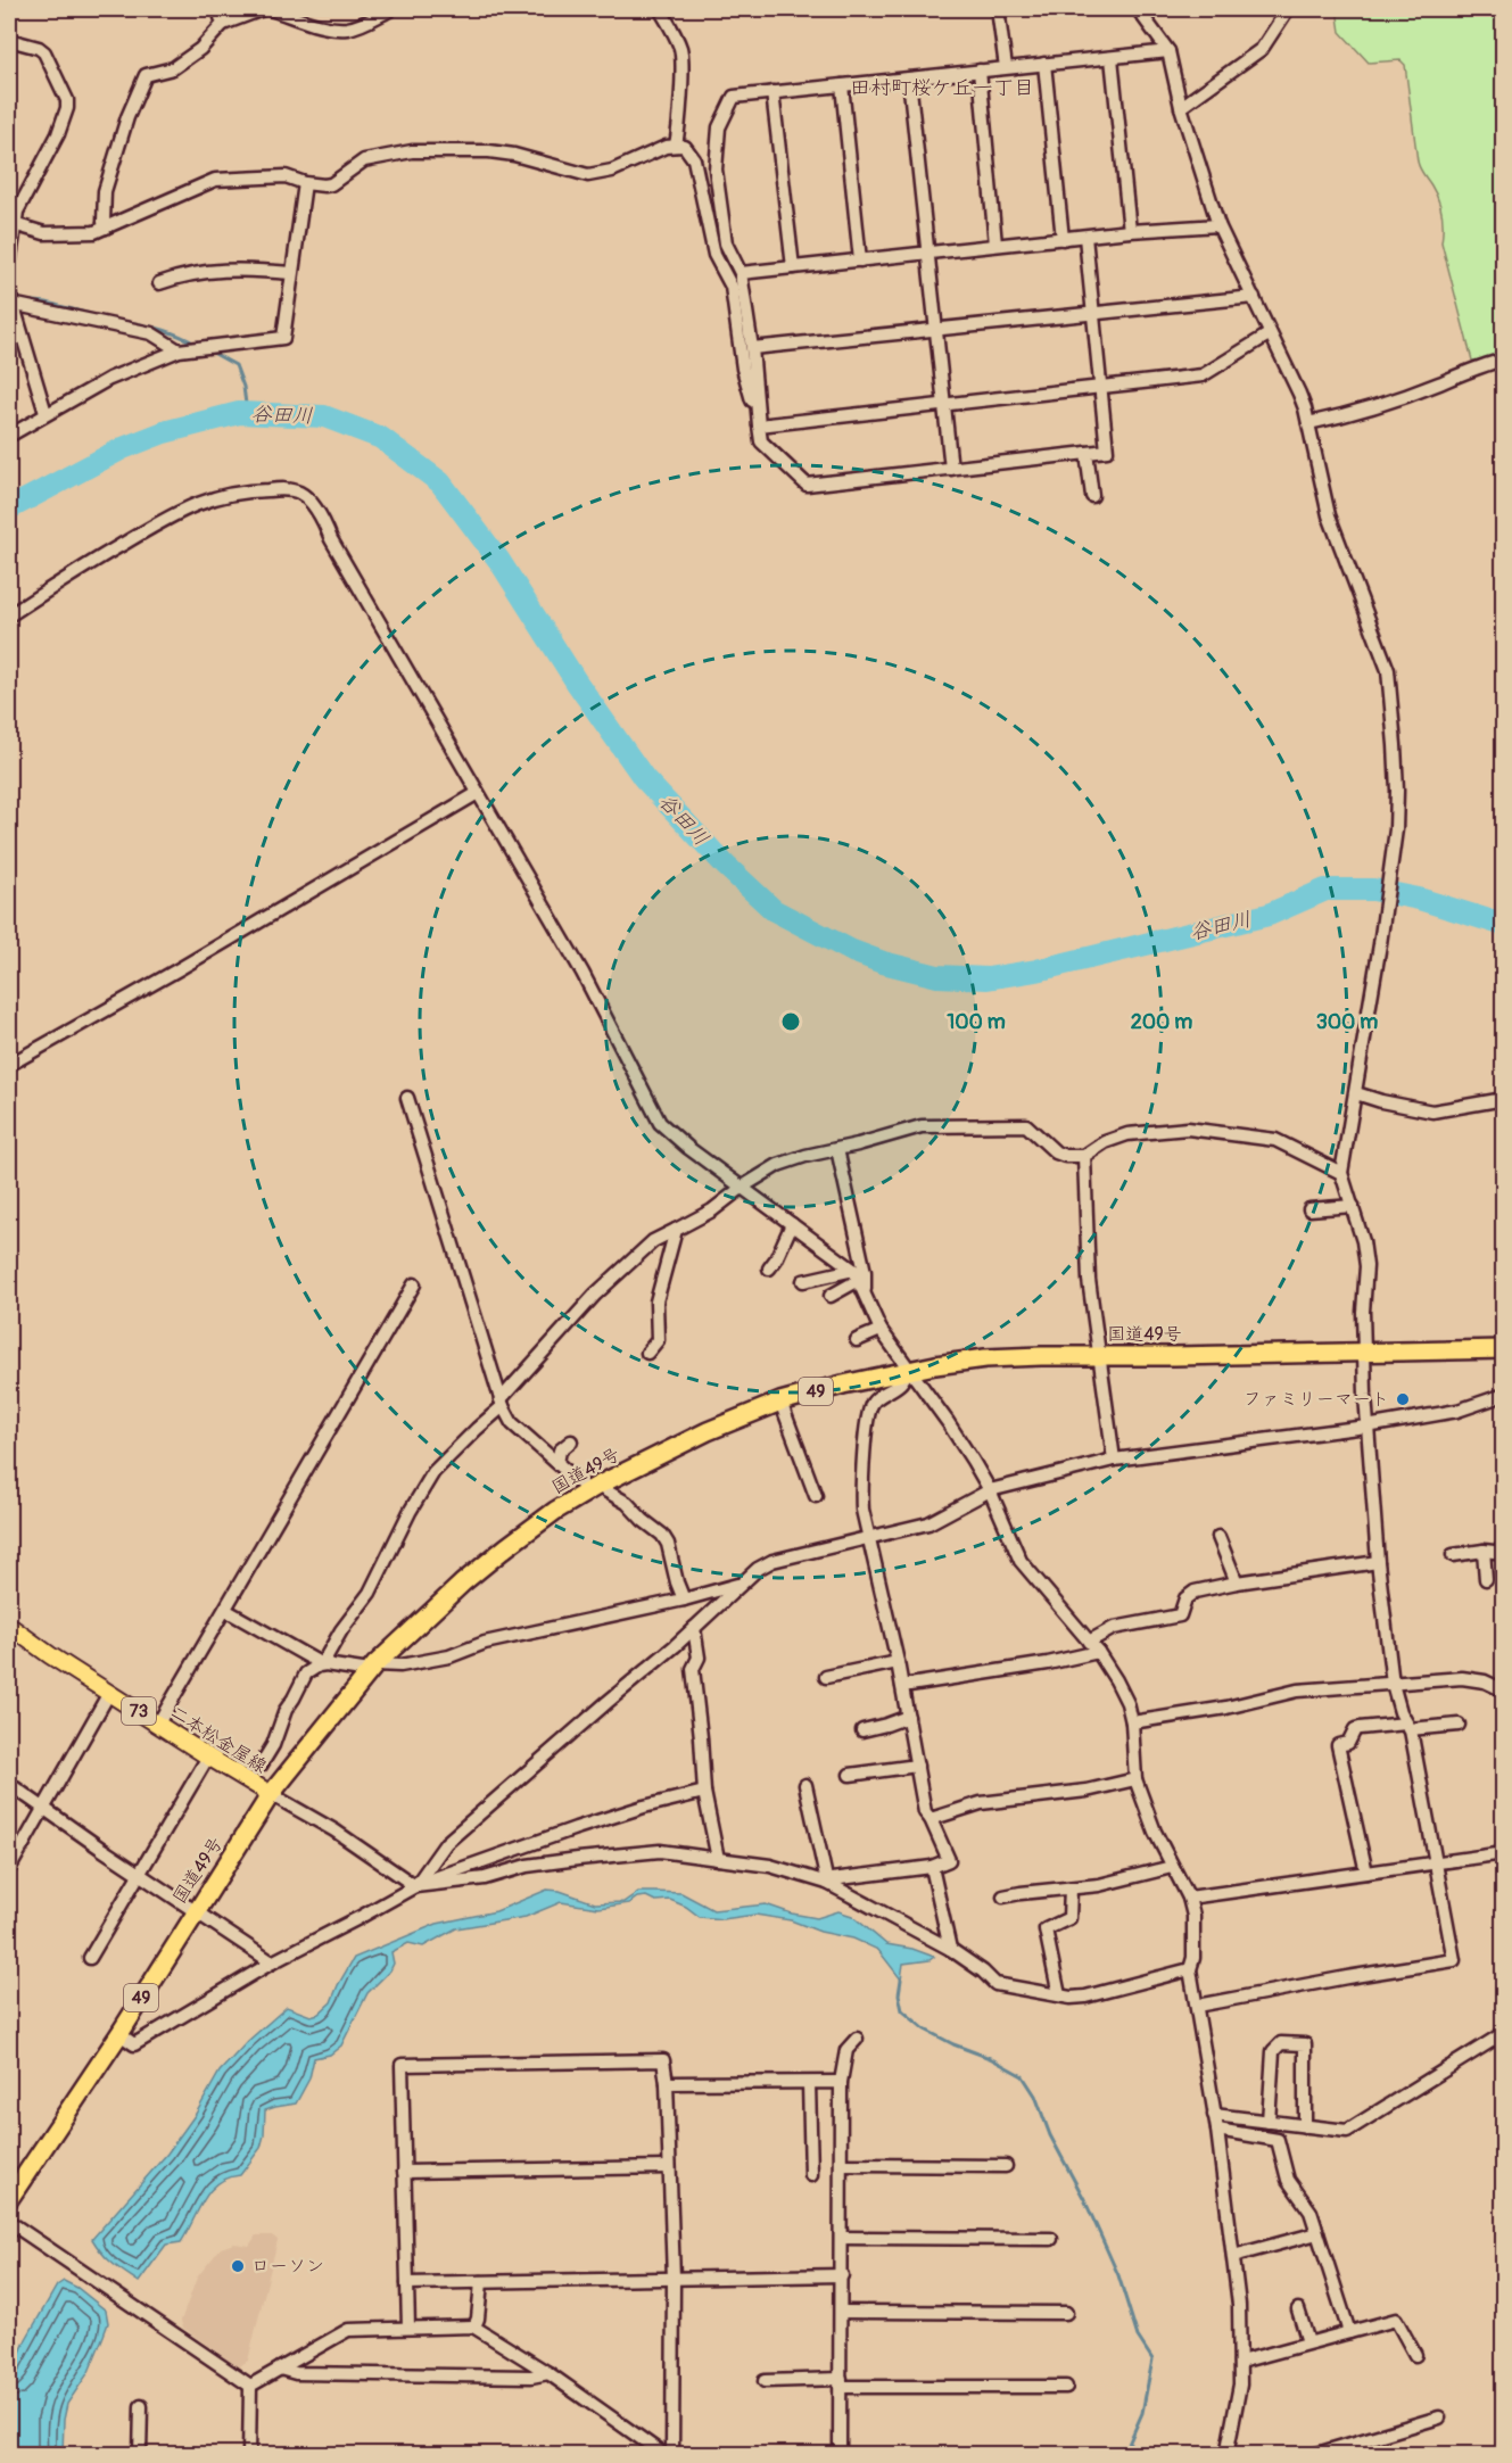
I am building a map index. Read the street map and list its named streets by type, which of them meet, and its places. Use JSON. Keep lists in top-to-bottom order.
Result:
{
  "streets": {
    "highway": ["国道49号", "49"],
    "main road": ["73", "二本松金屋線"]
  },
  "crossings": [
    ["国道49号", "二本松金屋線"]
  ],
  "districts": ["田村町桜ケ丘一丁目"],
  "water": ["谷田川"],
  "places": ["ファミリーマート", "ローソン"],
  "rings": ["100 m", "200 m", "300 m"]
}
